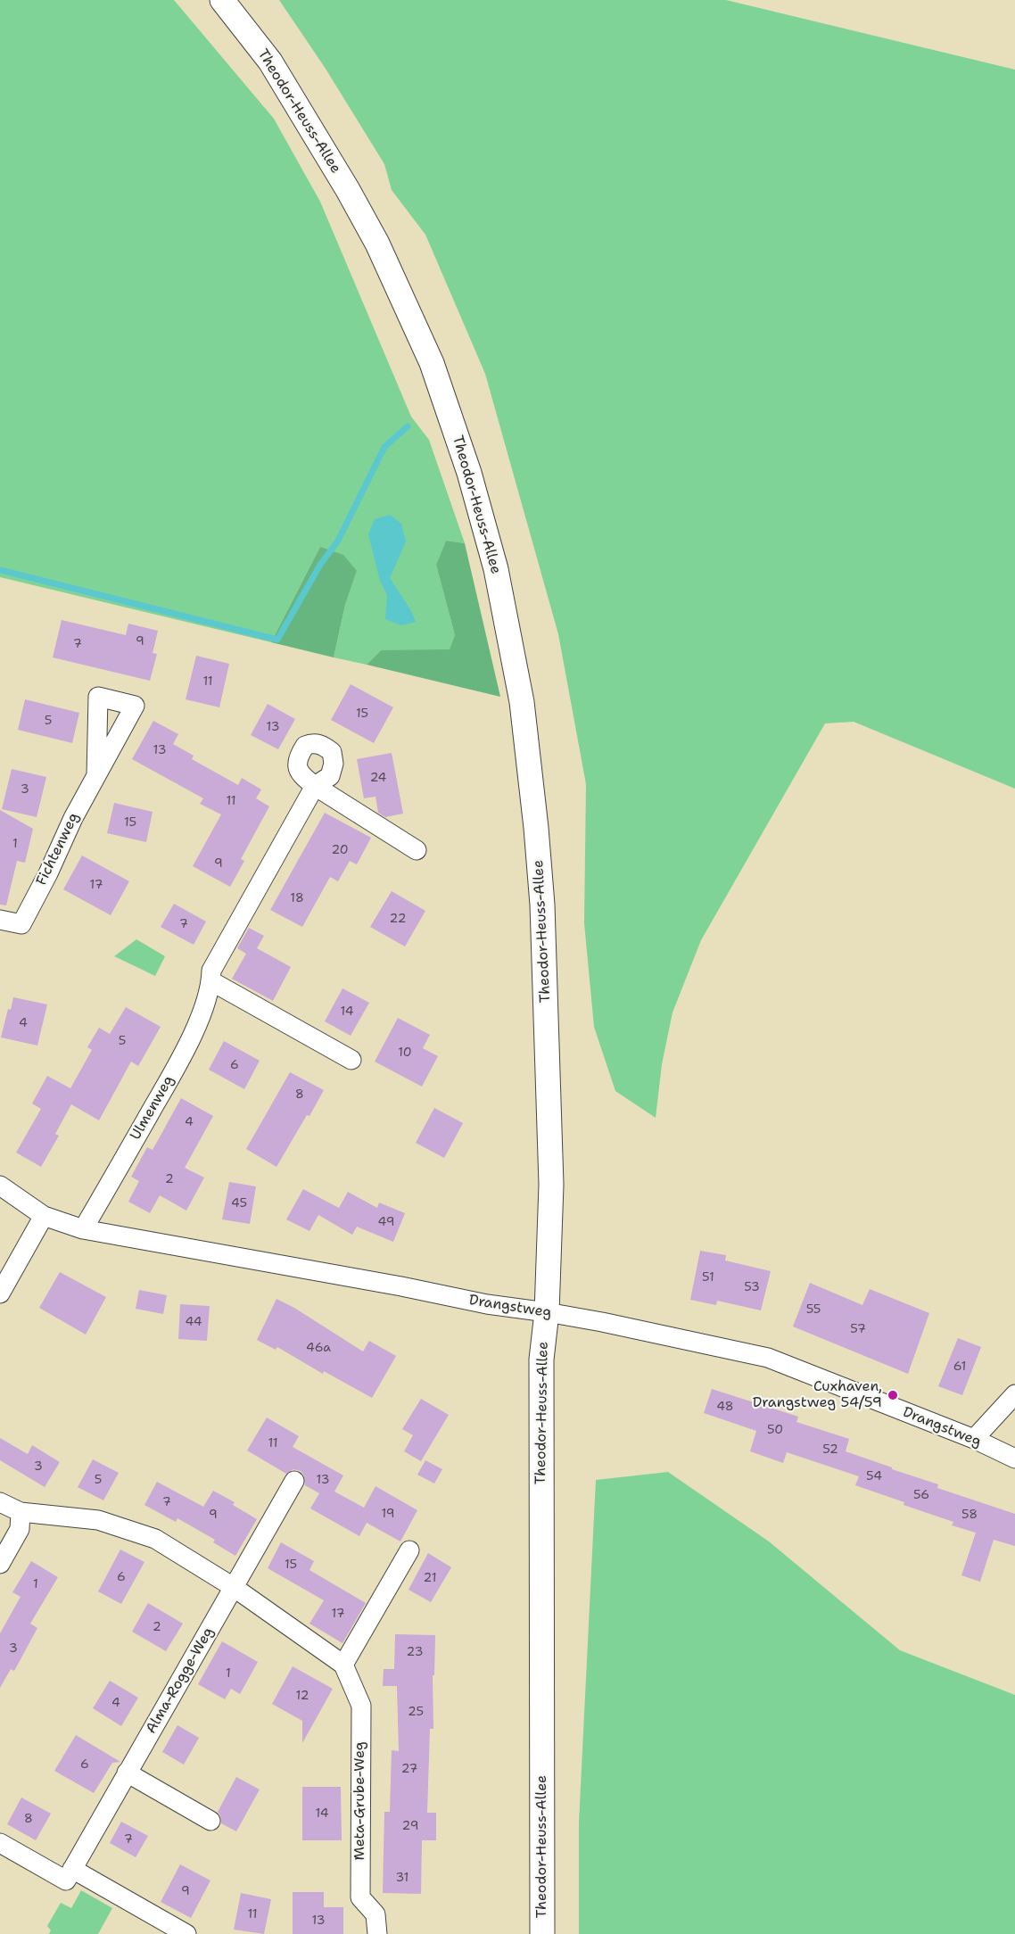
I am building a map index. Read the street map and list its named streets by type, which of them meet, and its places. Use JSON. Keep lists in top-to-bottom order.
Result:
{
  "streets": {
    "street": [
      "Theodor-Heuss-Allee",
      "Fichtenweg",
      "Ulmenweg",
      "Drangstweg",
      "Alma-Rogge-Weg",
      "Meta-Grube-Weg"
    ]
  },
  "crossings": [
    ["Theodor-Heuss-Allee", "Drangstweg"],
    ["Ulmenweg", "Drangstweg"]
  ],
  "places": ["Cuxhaven, Drangstweg 54/59"],
  "house_numbers": [
    "9",
    "7",
    "11",
    "15",
    "5",
    "13",
    "13",
    "24",
    "3",
    "11",
    "15",
    "1",
    "20",
    "9",
    "17",
    "18",
    "22",
    "7",
    "14",
    "4",
    "5",
    "10",
    "6",
    "8",
    "4",
    "2",
    "45",
    "49",
    "51",
    "53",
    "55",
    "44",
    "57",
    "46a",
    "61",
    "48",
    "50",
    "11",
    "52",
    "3",
    "54",
    "5",
    "13",
    "56",
    "7",
    "19",
    "9",
    "58",
    "15",
    "6",
    "21",
    "1",
    "17",
    "2",
    "3",
    "23",
    "1",
    "12",
    "4",
    "25",
    "6",
    "27",
    "14",
    "8",
    "29",
    "7",
    "31",
    "9",
    "11",
    "13"
  ]
}
